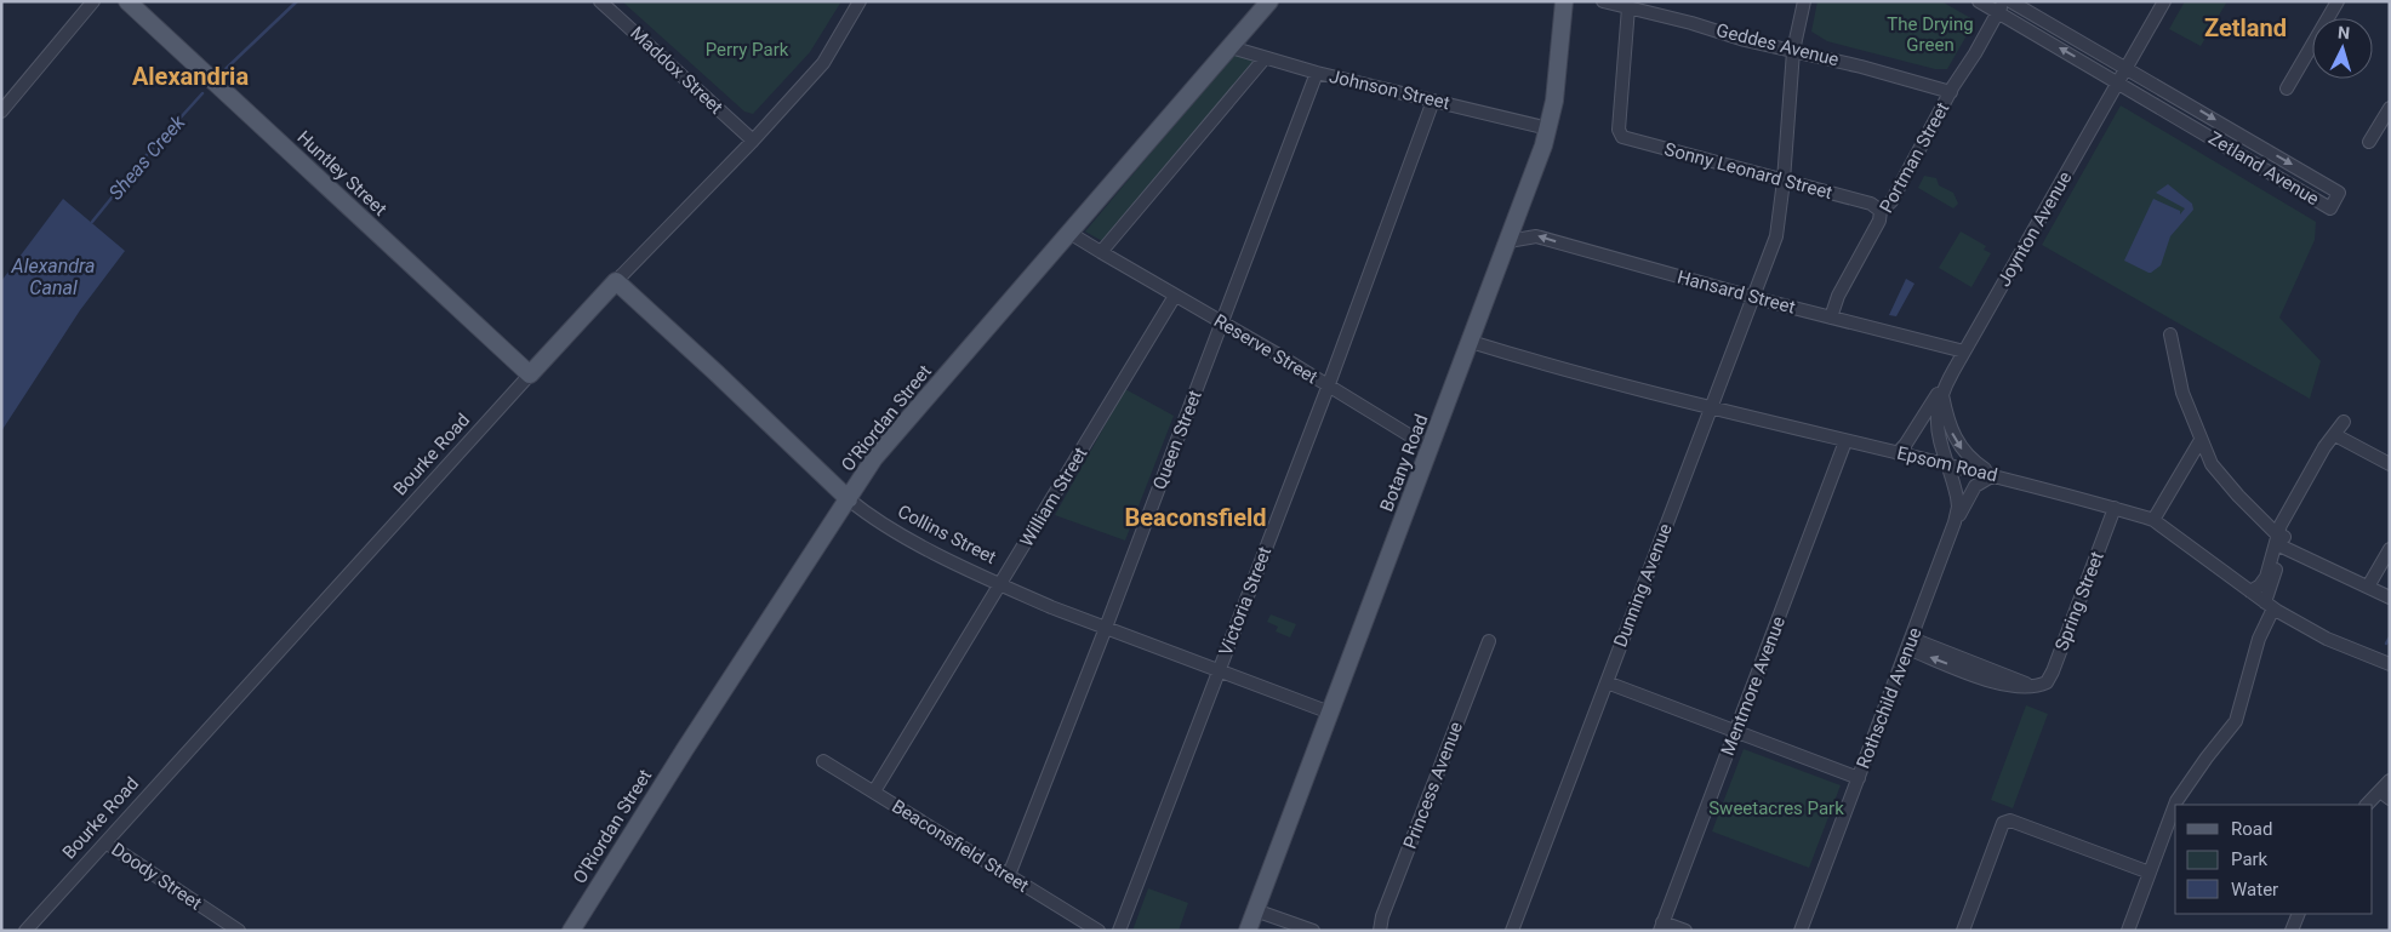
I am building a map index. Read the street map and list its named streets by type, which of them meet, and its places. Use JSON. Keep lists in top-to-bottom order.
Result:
{
  "streets": {
    "main road": [
      "Huntley Street",
      "O'Riordan Street",
      "Bourke Road",
      "Botany Road",
      "Collins Street"
    ],
    "street": [
      "Geddes Avenue",
      "Maddox Street",
      "Johnson Street",
      "Portman Street",
      "Zetland Avenue",
      "Sonny Leonard Street",
      "Joynton Avenue",
      "Hansard Street",
      "Reserve Street",
      "Queen Street",
      "Epsom Road",
      "William Street",
      "Dunning Avenue",
      "Victoria Street",
      "Spring Street",
      "Mentmore Avenue",
      "Rothschild Avenue",
      "Princess Avenue",
      "Beaconsfield Street",
      "Doody Street"
    ]
  },
  "crossings": [
    ["Geddes Avenue", "Portman Street"],
    ["Geddes Avenue", "Sonny Leonard Street"],
    ["Geddes Avenue", "Dunning Avenue"],
    ["Maddox Street", "Bourke Road"],
    ["Johnson Street", "O'Riordan Street"],
    ["Johnson Street", "Queen Street"],
    ["Johnson Street", "Botany Road"],
    ["Johnson Street", "Victoria Street"],
    ["Portman Street", "Zetland Avenue"],
    ["Portman Street", "Sonny Leonard Street"],
    ["Portman Street", "Hansard Street"],
    ["Zetland Avenue", "Joynton Avenue"],
    ["Sonny Leonard Street", "Dunning Avenue"],
    ["Huntley Street", "Bourke Road"],
    ["Joynton Avenue", "Hansard Street"],
    ["Joynton Avenue", "Epsom Road"],
    ["Joynton Avenue", "Rothschild Avenue"],
    ["Hansard Street", "Botany Road"],
    ["Hansard Street", "Dunning Avenue"],
    ["Reserve Street", "O'Riordan Street"],
    ["Reserve Street", "Queen Street"],
    ["Reserve Street", "Botany Road"],
    ["Reserve Street", "William Street"],
    ["Reserve Street", "Victoria Street"],
    ["O'Riordan Street", "Collins Street"],
    ["Queen Street", "Collins Street"],
    ["Queen Street", "Beaconsfield Street"],
    ["Bourke Road", "Collins Street"],
    ["Bourke Road", "Doody Street"],
    ["Botany Road", "Epsom Road"],
    ["Botany Road", "Collins Street"],
    ["Epsom Road", "Dunning Avenue"],
    ["Epsom Road", "Spring Street"],
    ["Epsom Road", "Mentmore Avenue"],
    ["Epsom Road", "Rothschild Avenue"],
    ["William Street", "Collins Street"],
    ["William Street", "Beaconsfield Street"],
    ["Collins Street", "Victoria Street"]
  ],
  "one_way": ["Hansard Street"],
  "districts": ["Zetland", "Alexandria", "Beaconsfield"],
  "water": ["Sheas Creek", "Alexandra Canal"],
  "parks": ["The Drying Green", "Perry Park", "Sweetacres Park"],
  "legend": ["Road", "Park", "Water"],
  "north": "top"
}
